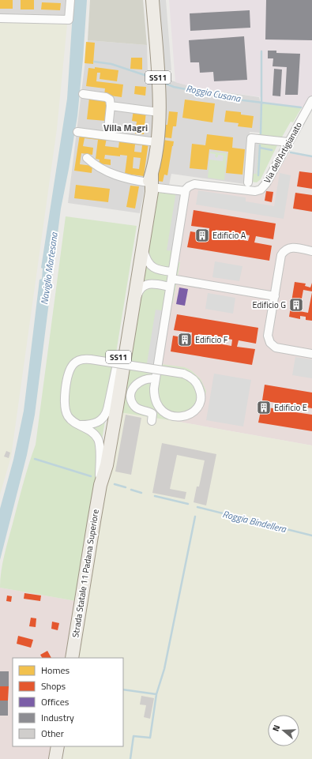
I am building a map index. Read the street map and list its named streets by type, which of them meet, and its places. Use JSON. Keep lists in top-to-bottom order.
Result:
{
  "streets": {
    "main road": ["SS11", "Strada Statale 11 Padana Superiore"],
    "street": ["Via dell'Artigianato"]
  },
  "crossings": [
    ["SS11", "Strada Statale 11 Padana Superiore"]
  ],
  "districts": ["Villa Magri"],
  "water": ["Roggia Cusana", "Naviglio Martesana", "Roggia Bindellera"],
  "places": {
    "building": [
      "Edificio A",
      "Edificio G",
      "Edificio F",
      "Edificio E"
    ]
  },
  "legend": [
    "Homes",
    "Shops",
    "Offices",
    "Industry",
    "Other"
  ],
  "north": "left"
}
